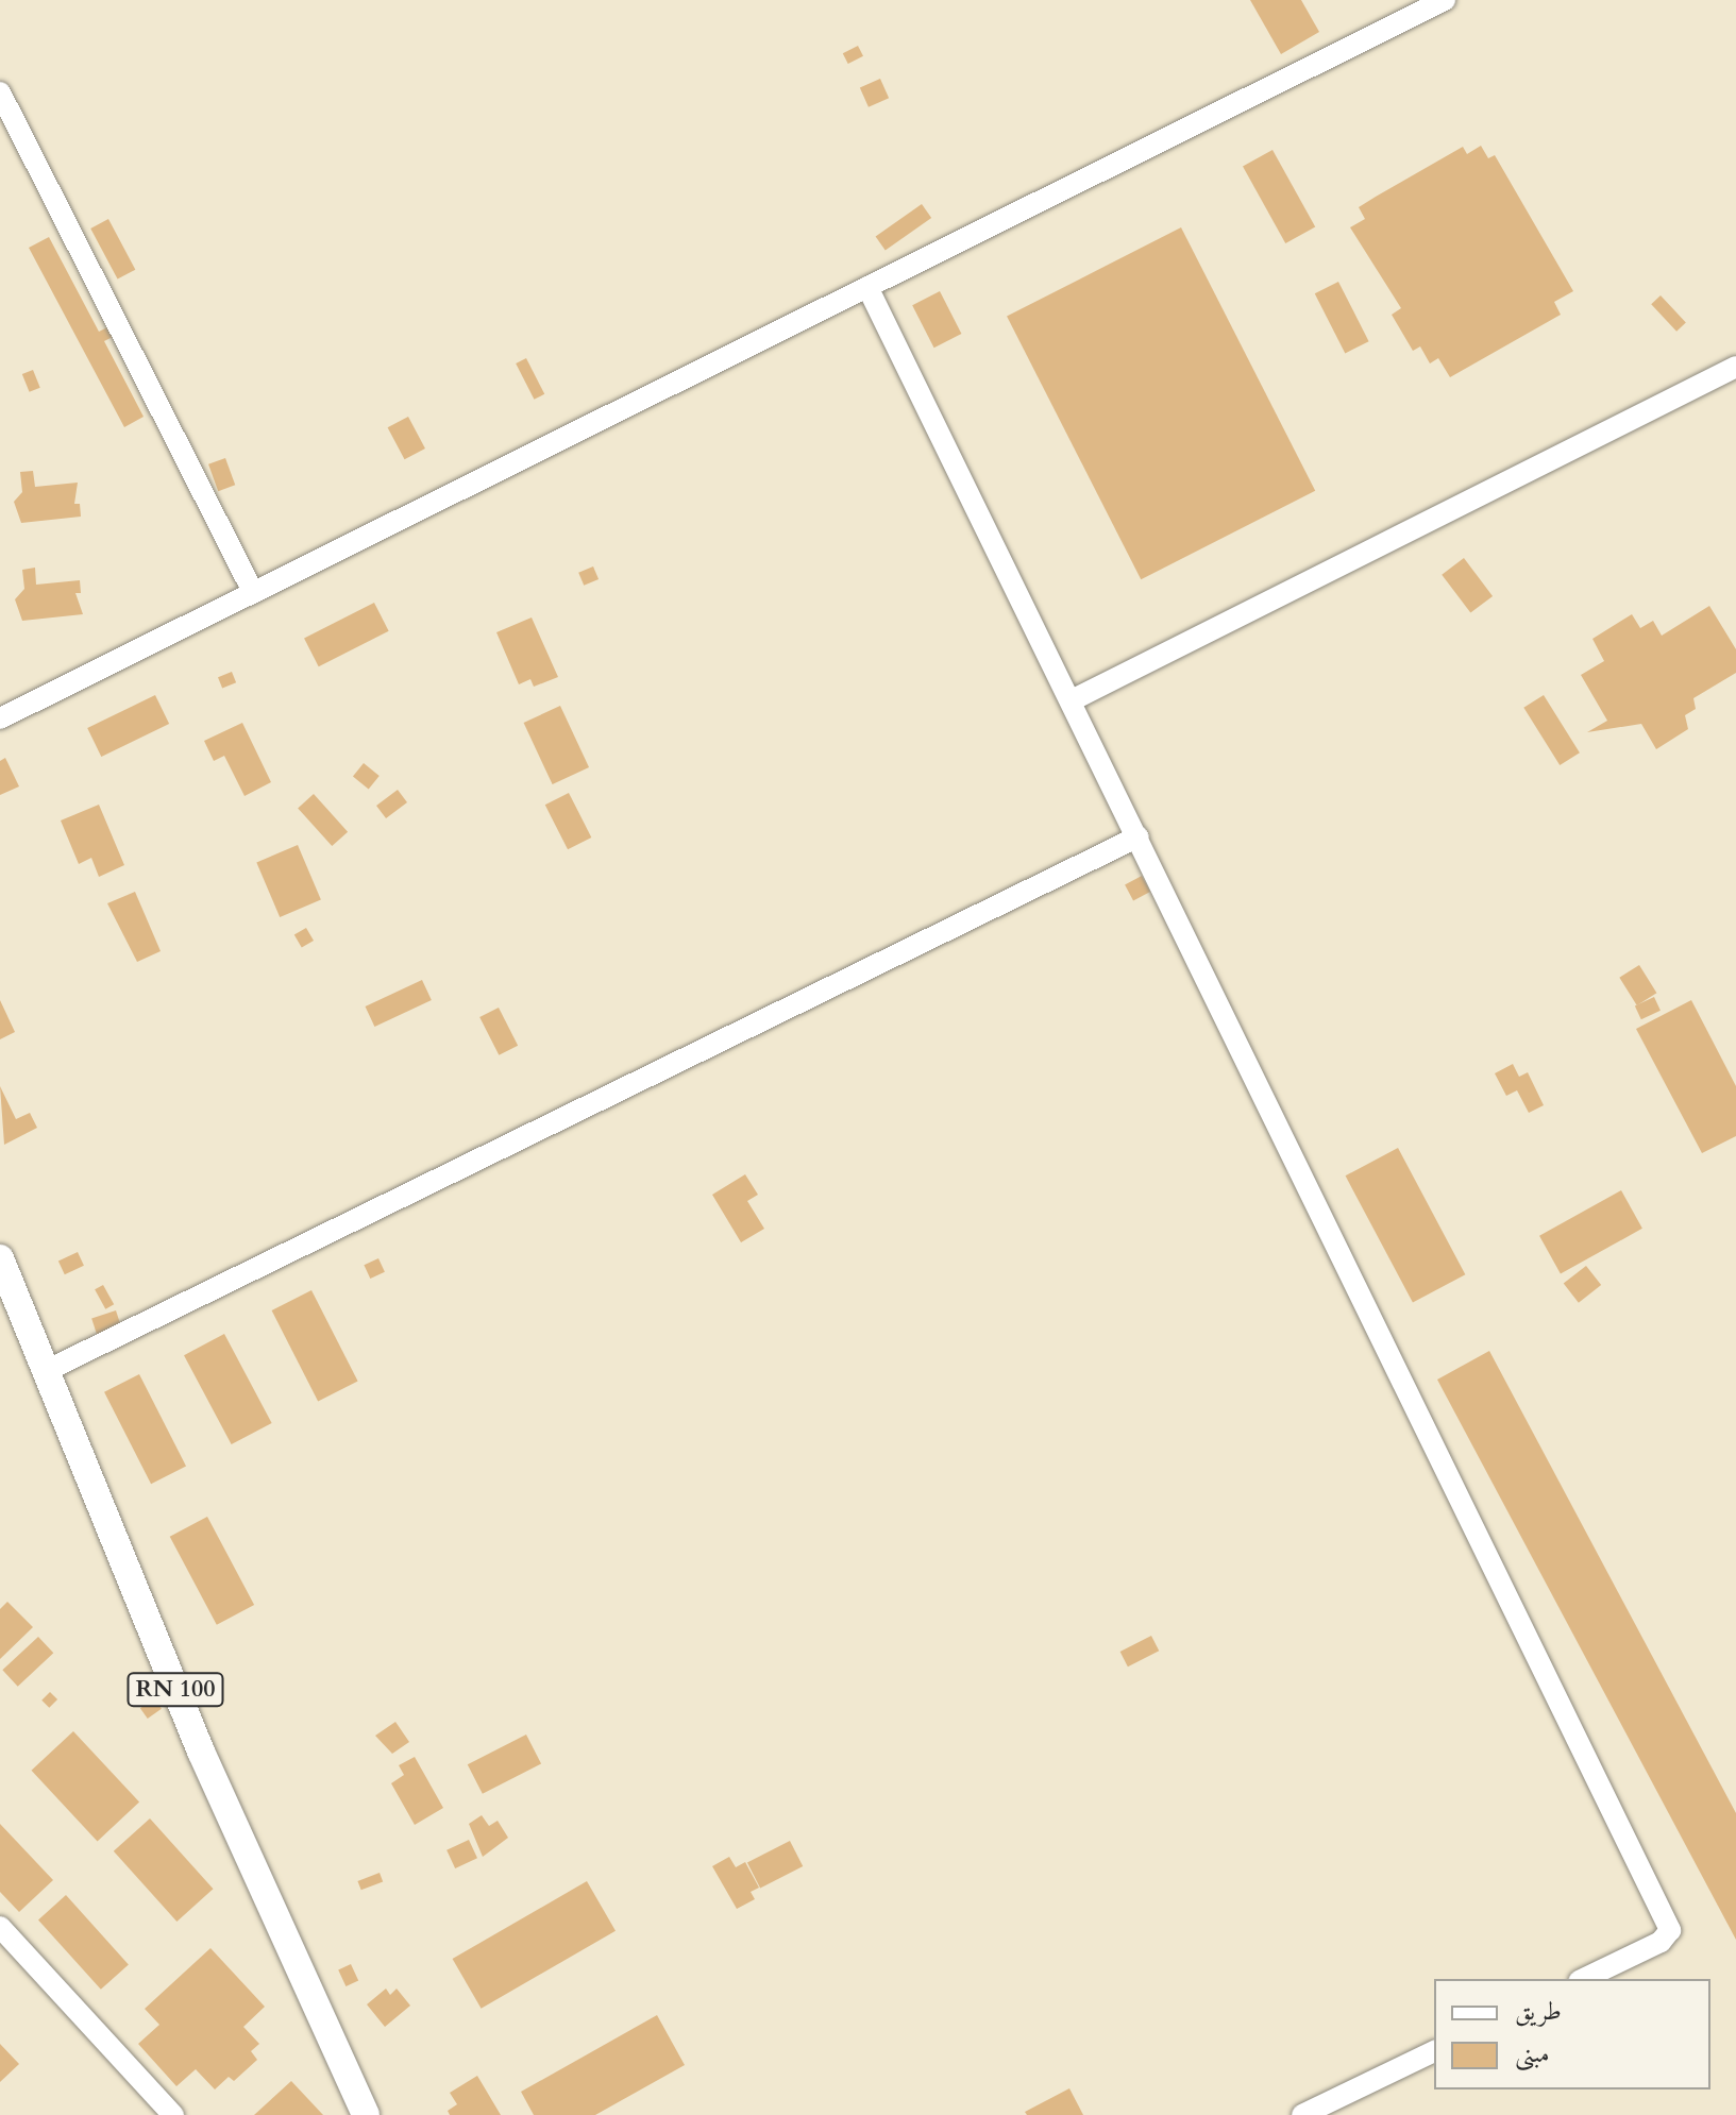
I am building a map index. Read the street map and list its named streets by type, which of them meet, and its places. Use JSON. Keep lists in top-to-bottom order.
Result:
{
  "streets": {
    "main road": ["RN 100"]
  },
  "legend": ["طريق", "مبنى"]
}
